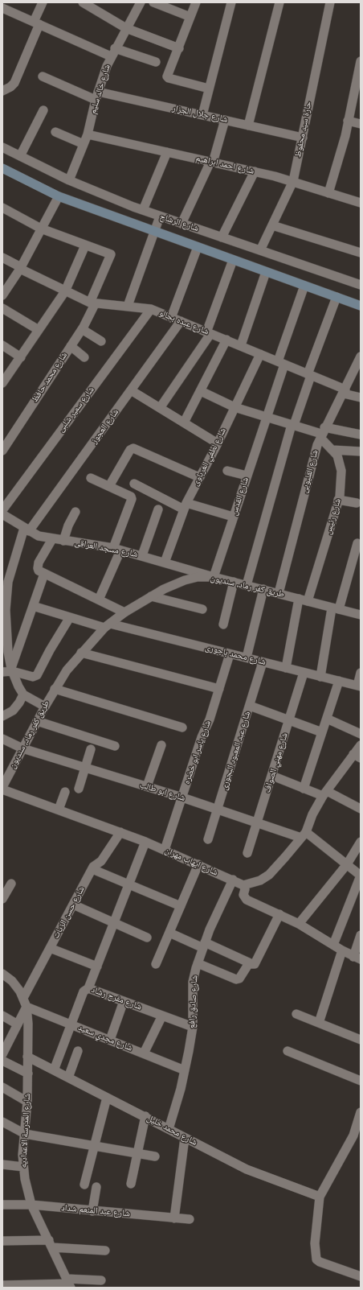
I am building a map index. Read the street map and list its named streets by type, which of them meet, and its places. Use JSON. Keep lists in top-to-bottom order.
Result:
{
  "streets": {
    "main road": ["شارع الرشاح"],
    "street": [
      "شارع خالد سليم",
      "شارع جلال الجزار",
      "حارة سيد محفوظ",
      "شارع احمد ابراهيم",
      "شارع عبده بجالو",
      "شارع محمد حافظ",
      "شارع سمير شلبى",
      "شارع العجوز",
      "شارع لطفي الغرباوى",
      "شارع القليوبى",
      "شارع القدس",
      "شارع رئيس",
      "شارع مسجد العراقى",
      "طريق كفر رماد, سنديون",
      "شارع محمد باجورى",
      "شارع عبد المعبود البجورى",
      "شارع ياسر ابو خضره",
      "شارع مهني الصواف",
      "شارع ابو طالب",
      "شارع ايهاب مهران",
      "شارع حسن الزيات",
      "شارع مفرح رشاد",
      "شارع صادق رافع",
      "شارع مجدي سعيد",
      "شارع المدرسة الاعداديه",
      "شارع محمد خليل",
      "شارع عبد المنعم شداد"
    ]
  },
  "crossings": [
    ["شارع خالد سليم", "شارع جلال الجزار"],
    ["شارع خالد سليم", "شارع احمد ابراهيم"],
    ["شارع خالد سليم", "شارع الرشاح"],
    ["شارع جلال الجزار", "حارة سيد محفوظ"],
    ["حارة سيد محفوظ", "شارع احمد ابراهيم"],
    ["حارة سيد محفوظ", "شارع الرشاح"],
    ["شارع الرشاح", "شارع القدس"],
    ["شارع عبده بجالو", "شارع محمد حافظ"],
    ["شارع عبده بجالو", "شارع سمير شلبى"],
    ["شارع عبده بجالو", "شارع العجوز"],
    ["شارع عبده بجالو", "شارع لطفي الغرباوى"],
    ["شارع عبده بجالو", "شارع القليوبى"],
    ["شارع عبده بجالو", "شارع القدس"],
    ["شارع العجوز", "شارع مسجد العراقى"],
    ["شارع لطفي الغرباوى", "شارع مسجد العراقى"],
    ["شارع القليوبى", "شارع رئيس"],
    ["شارع القليوبى", "طريق كفر رماد, سنديون"],
    ["شارع القدس", "شارع مسجد العراقى"],
    ["شارع القدس", "طريق كفر رماد, سنديون"],
    ["شارع رئيس", "طريق كفر رماد, سنديون"],
    ["شارع مسجد العراقى", "طريق كفر رماد, سنديون"],
    ["طريق كفر رماد, سنديون", "شارع محمد باجورى"],
    ["طريق كفر رماد, سنديون", "شارع ابو طالب"],
    ["طريق كفر رماد, سنديون", "شارع ايهاب مهران"],
    ["شارع محمد باجورى", "شارع عبد المعبود البجورى"],
    ["شارع محمد باجورى", "شارع ياسر ابو خضره"],
    ["شارع محمد باجورى", "شارع مهني الصواف"],
    ["شارع عبد المعبود البجورى", "شارع ابو طالب"],
    ["شارع ياسر ابو خضره", "شارع ابو طالب"],
    ["شارع ياسر ابو خضره", "شارع ايهاب مهران"],
    ["شارع مهني الصواف", "شارع ابو طالب"],
    ["شارع ايهاب مهران", "شارع حسن الزيات"],
    ["شارع ايهاب مهران", "شارع صادق رافع"],
    ["شارع حسن الزيات", "شارع مجدي سعيد"],
    ["شارع حسن الزيات", "شارع المدرسة الاعداديه"],
    ["شارع مفرح رشاد", "شارع صادق رافع"],
    ["شارع مفرح رشاد", "شارع مجدي سعيد"],
    ["شارع مفرح رشاد", "شارع محمد خليل"],
    ["شارع صادق رافع", "شارع مجدي سعيد"],
    ["شارع صادق رافع", "شارع محمد خليل"],
    ["شارع مجدي سعيد", "شارع المدرسة الاعداديه"],
    ["شارع المدرسة الاعداديه", "شارع محمد خليل"],
    ["شارع المدرسة الاعداديه", "شارع عبد المنعم شداد"]
  ]
}
